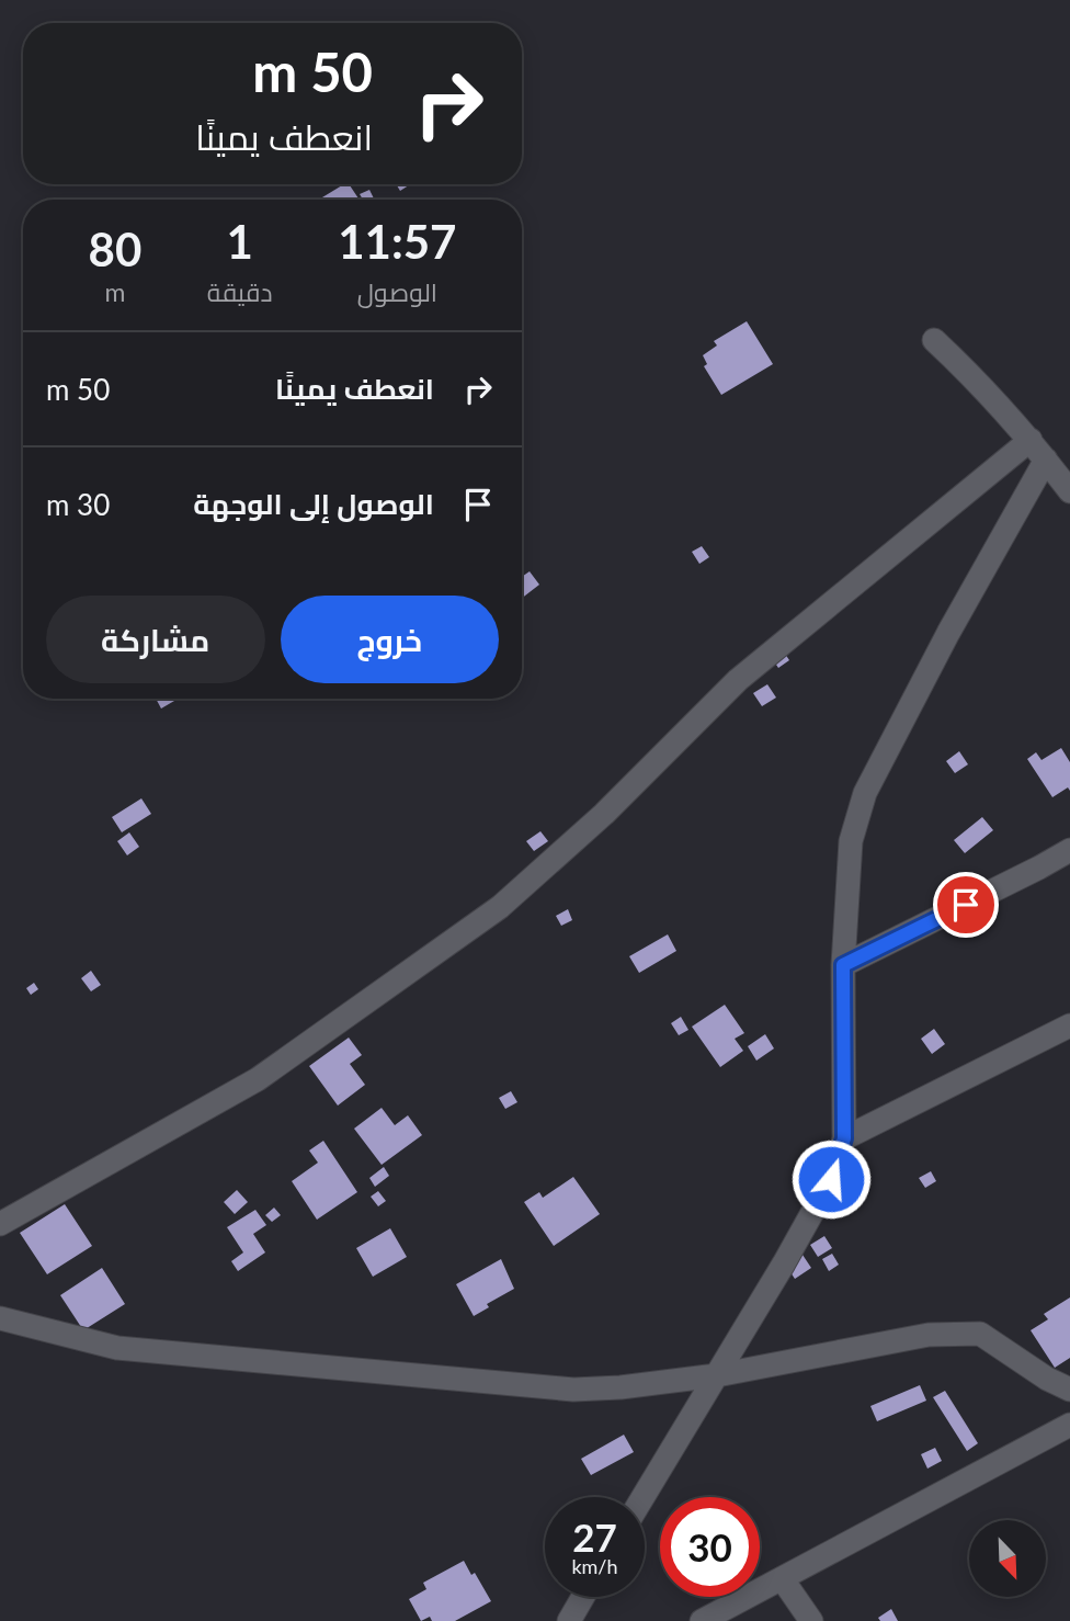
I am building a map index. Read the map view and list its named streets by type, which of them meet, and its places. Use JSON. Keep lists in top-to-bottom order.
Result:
{
  "north": "bottom right",
  "page": {
    "turn": ["50 m", "انعطف يمينًا"],
    "eta": [
      "11:57",
      "الوصول",
      "1",
      "دقيقة",
      "80",
      "m"
    ],
    "list": [
      {
        "name": "انعطف يمينًا",
        "value": "50 m"
      },
      {
        "name": "الوصول إلى الوجهة",
        "value": "30 m"
      }
    ],
    "buttons": ["خروج", "مشاركة"],
    "speed": "27 km/h",
    "limit": "30"
  }
}
